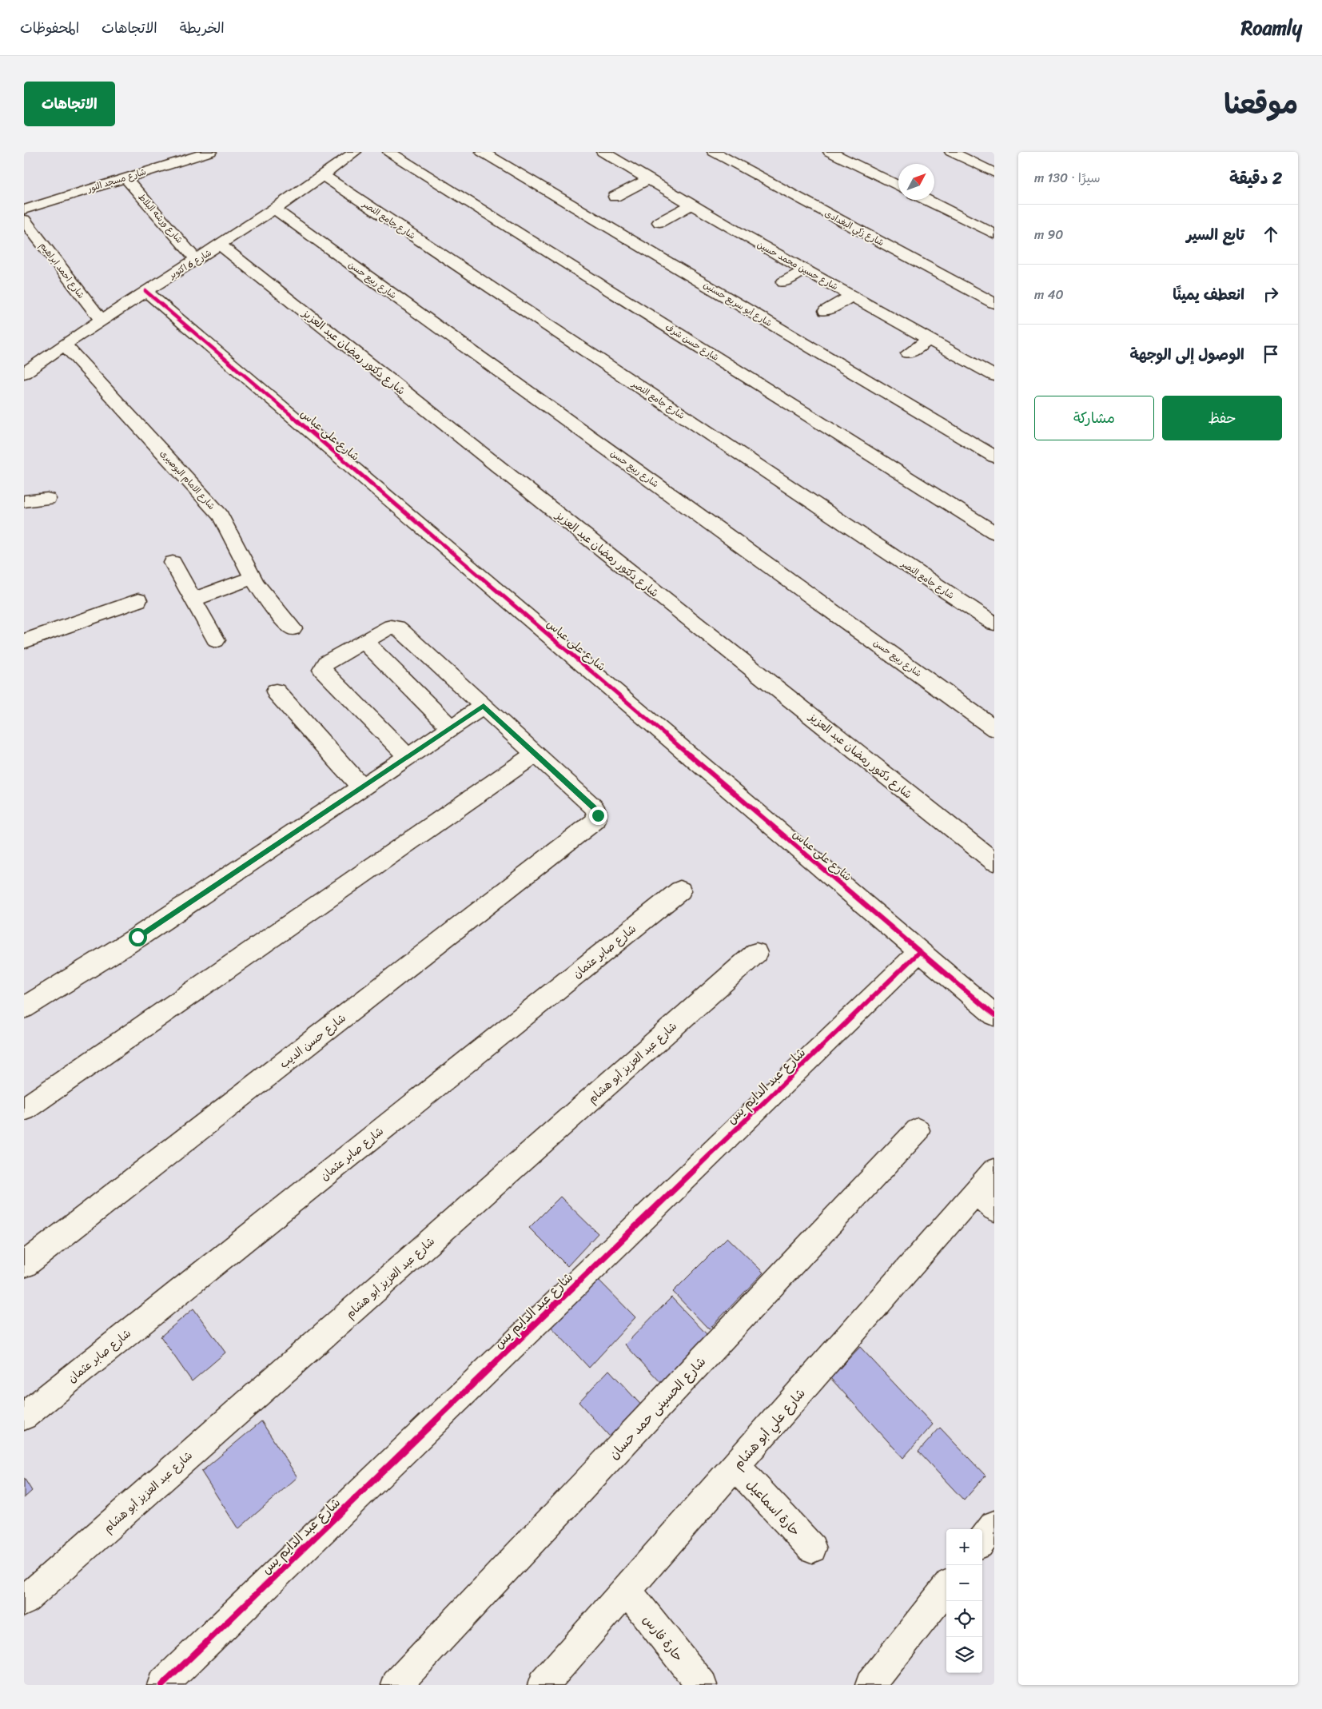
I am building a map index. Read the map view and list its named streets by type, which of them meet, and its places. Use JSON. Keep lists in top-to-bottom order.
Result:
{
  "streets": {
    "street": [
      "شارع مسجد النور",
      "شارع ورشه البلاط",
      "شارع جامع النصر",
      "شارع زكي البغدادى",
      "شارع 6 اكتوبر",
      "شارع حسين محمد حسين",
      "شارع احمد ابراهيم",
      "شارع ربيع حسن",
      "شارع أبو سريع حسنين",
      "شارع حسن شرف",
      "شارع دكتور رمضان عبد العزيز",
      "شارع على عباس",
      "شارع الامام البوصيرى",
      "شارع صابر عثمان",
      "شارع حسن الديب",
      "شارع عبد العزيز أبو هشام",
      "شارع عبد الدايم يس",
      "شارع الحسينى حمد حسان",
      "شارع علي أبو هشام",
      "حارة اسماعيل",
      "حارة فارس"
    ]
  },
  "crossings": [
    ["شارع مسجد النور", "شارع ورشه البلاط"],
    ["شارع ورشه البلاط", "شارع 6 اكتوبر"],
    ["شارع جامع النصر", "شارع 6 اكتوبر"],
    ["شارع 6 اكتوبر", "شارع احمد ابراهيم"],
    ["شارع 6 اكتوبر", "شارع ربيع حسن"],
    ["شارع 6 اكتوبر", "شارع دكتور رمضان عبد العزيز"],
    ["شارع 6 اكتوبر", "شارع على عباس"],
    ["شارع 6 اكتوبر", "شارع الامام البوصيرى"],
    ["شارع على عباس", "شارع عبد الدايم يس"],
    ["شارع علي أبو هشام", "حارة اسماعيل"],
    ["شارع علي أبو هشام", "حارة فارس"]
  ],
  "north": "top right",
  "page": {
    "header": "Roamly",
    "nav": ["الخريطة", "الاتجاهات", "المحفوظات"],
    "title": "موقعنا",
    "buttons": [
      "الاتجاهات",
      ["حفظ", "مشاركة"]
    ],
    "heading": ["2 دقيقة", "سيرًا · 130 m"],
    "list": [
      ["تابع السير", "90 m"],
      ["انعطف يمينًا", "40 m"],
      "الوصول إلى الوجهة"
    ],
    "map_buttons": ["+", "−"]
  }
}
